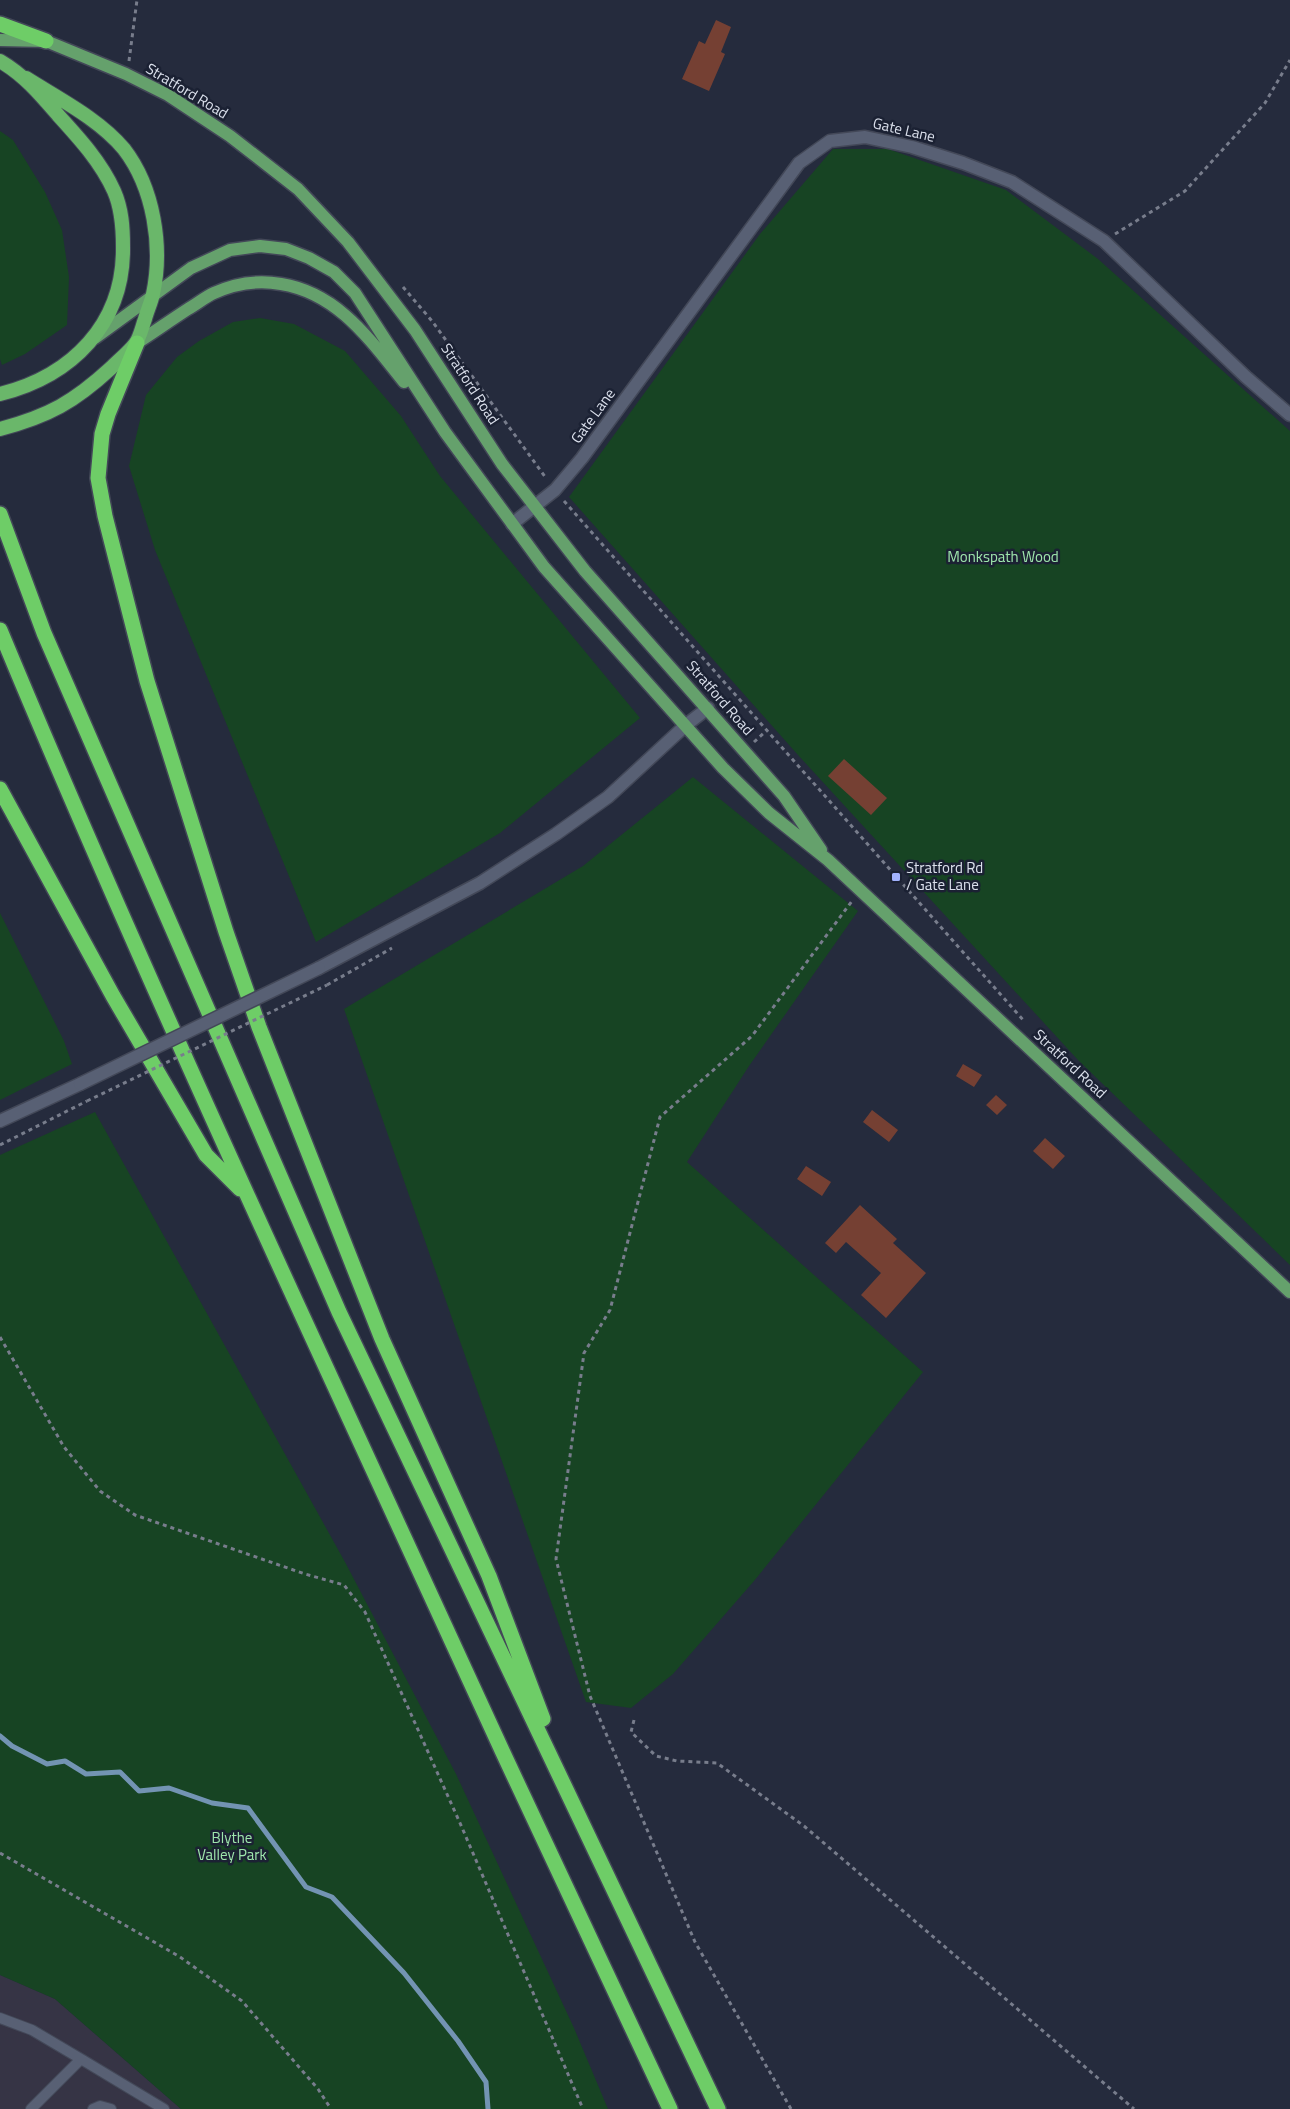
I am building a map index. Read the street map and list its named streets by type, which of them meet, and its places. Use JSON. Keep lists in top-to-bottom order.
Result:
{
  "streets": {
    "main road": ["Stratford Road"],
    "street": ["Gate Lane"]
  },
  "crossings": [
    ["Stratford Road", "Gate Lane"]
  ],
  "parks": ["Monkspath Wood", "Blythe Valley Park"],
  "places": {
    "transit": ["Stratford Rd / Gate Lane"]
  }
}
